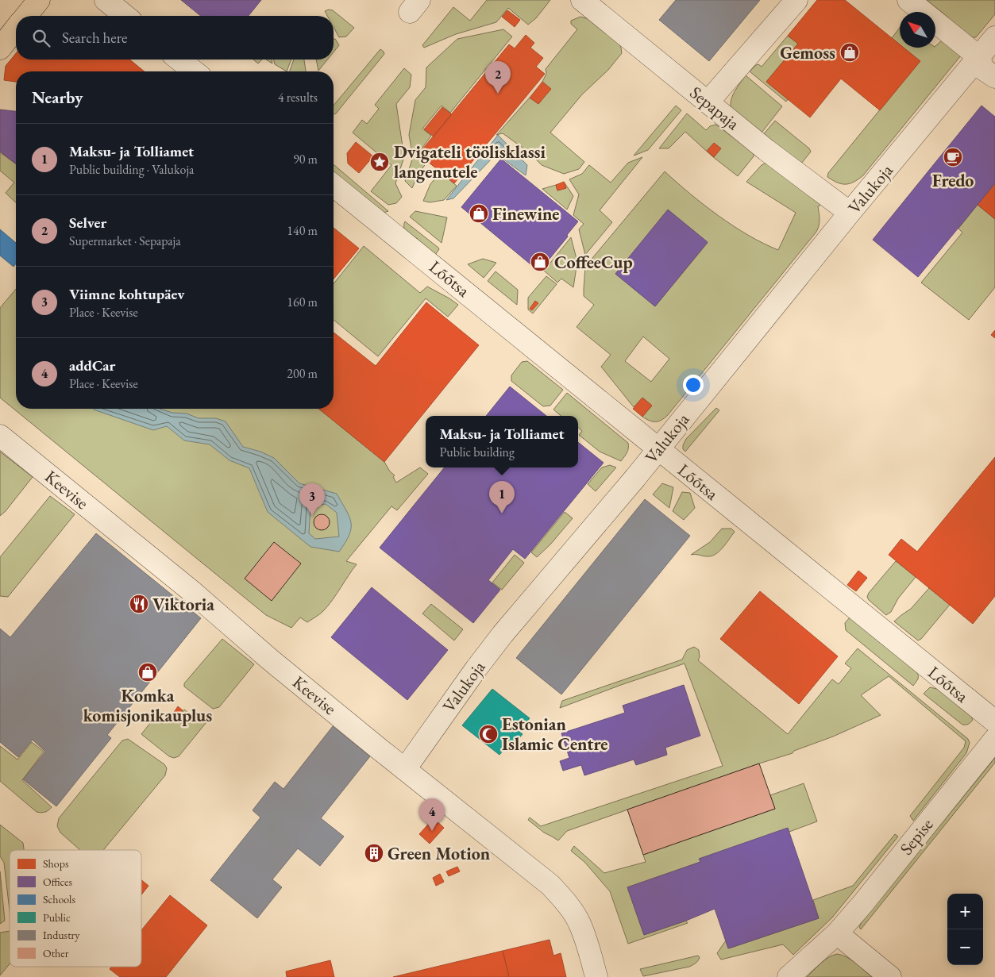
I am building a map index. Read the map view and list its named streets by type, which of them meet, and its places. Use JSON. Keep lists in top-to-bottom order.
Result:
{
  "streets": {
    "street": [
      "Sepapaja",
      "Valukoja",
      "Lõõtsa",
      "Keevise",
      "Sepise"
    ]
  },
  "crossings": [
    ["Sepapaja", "Valukoja"],
    ["Valukoja", "Lõõtsa"],
    ["Valukoja", "Keevise"]
  ],
  "places": {
    "shop": [
      "Gemoss",
      "Finewine",
      "CoffeeCup",
      "Komka komisjonikauplus"
    ],
    "cafe": ["Fredo"],
    "place": ["Dvigateli töölisklassi langenutele"],
    "restaurant": ["Viktoria"],
    "mosque": ["Estonian Islamic Centre"],
    "building": ["Green Motion"]
  },
  "legend": [
    "Shops",
    "Offices",
    "Schools",
    "Public",
    "Industry",
    "Other"
  ],
  "north": "top left",
  "page": {
    "search": "Search here",
    "pins": [
      "2",
      "1",
      "3",
      "4"
    ],
    "heading": ["Nearby", "4 results"],
    "list": [
      {
        "mark": "1",
        "name": "Maksu- ja Tolliamet",
        "note": "Public building · Valukoja",
        "value": "90 m"
      },
      {
        "mark": "2",
        "name": "Selver",
        "note": "Supermarket · Sepapaja",
        "value": "140 m"
      },
      {
        "mark": "3",
        "name": "Viimne kohtupäev",
        "note": "Place · Keevise",
        "value": "160 m"
      },
      {
        "mark": "4",
        "name": "addCar",
        "note": "Place · Keevise",
        "value": "200 m"
      }
    ],
    "popup": ["Maksu- ja Tolliamet", "Public building"],
    "map_buttons": ["+", "−"]
  }
}
